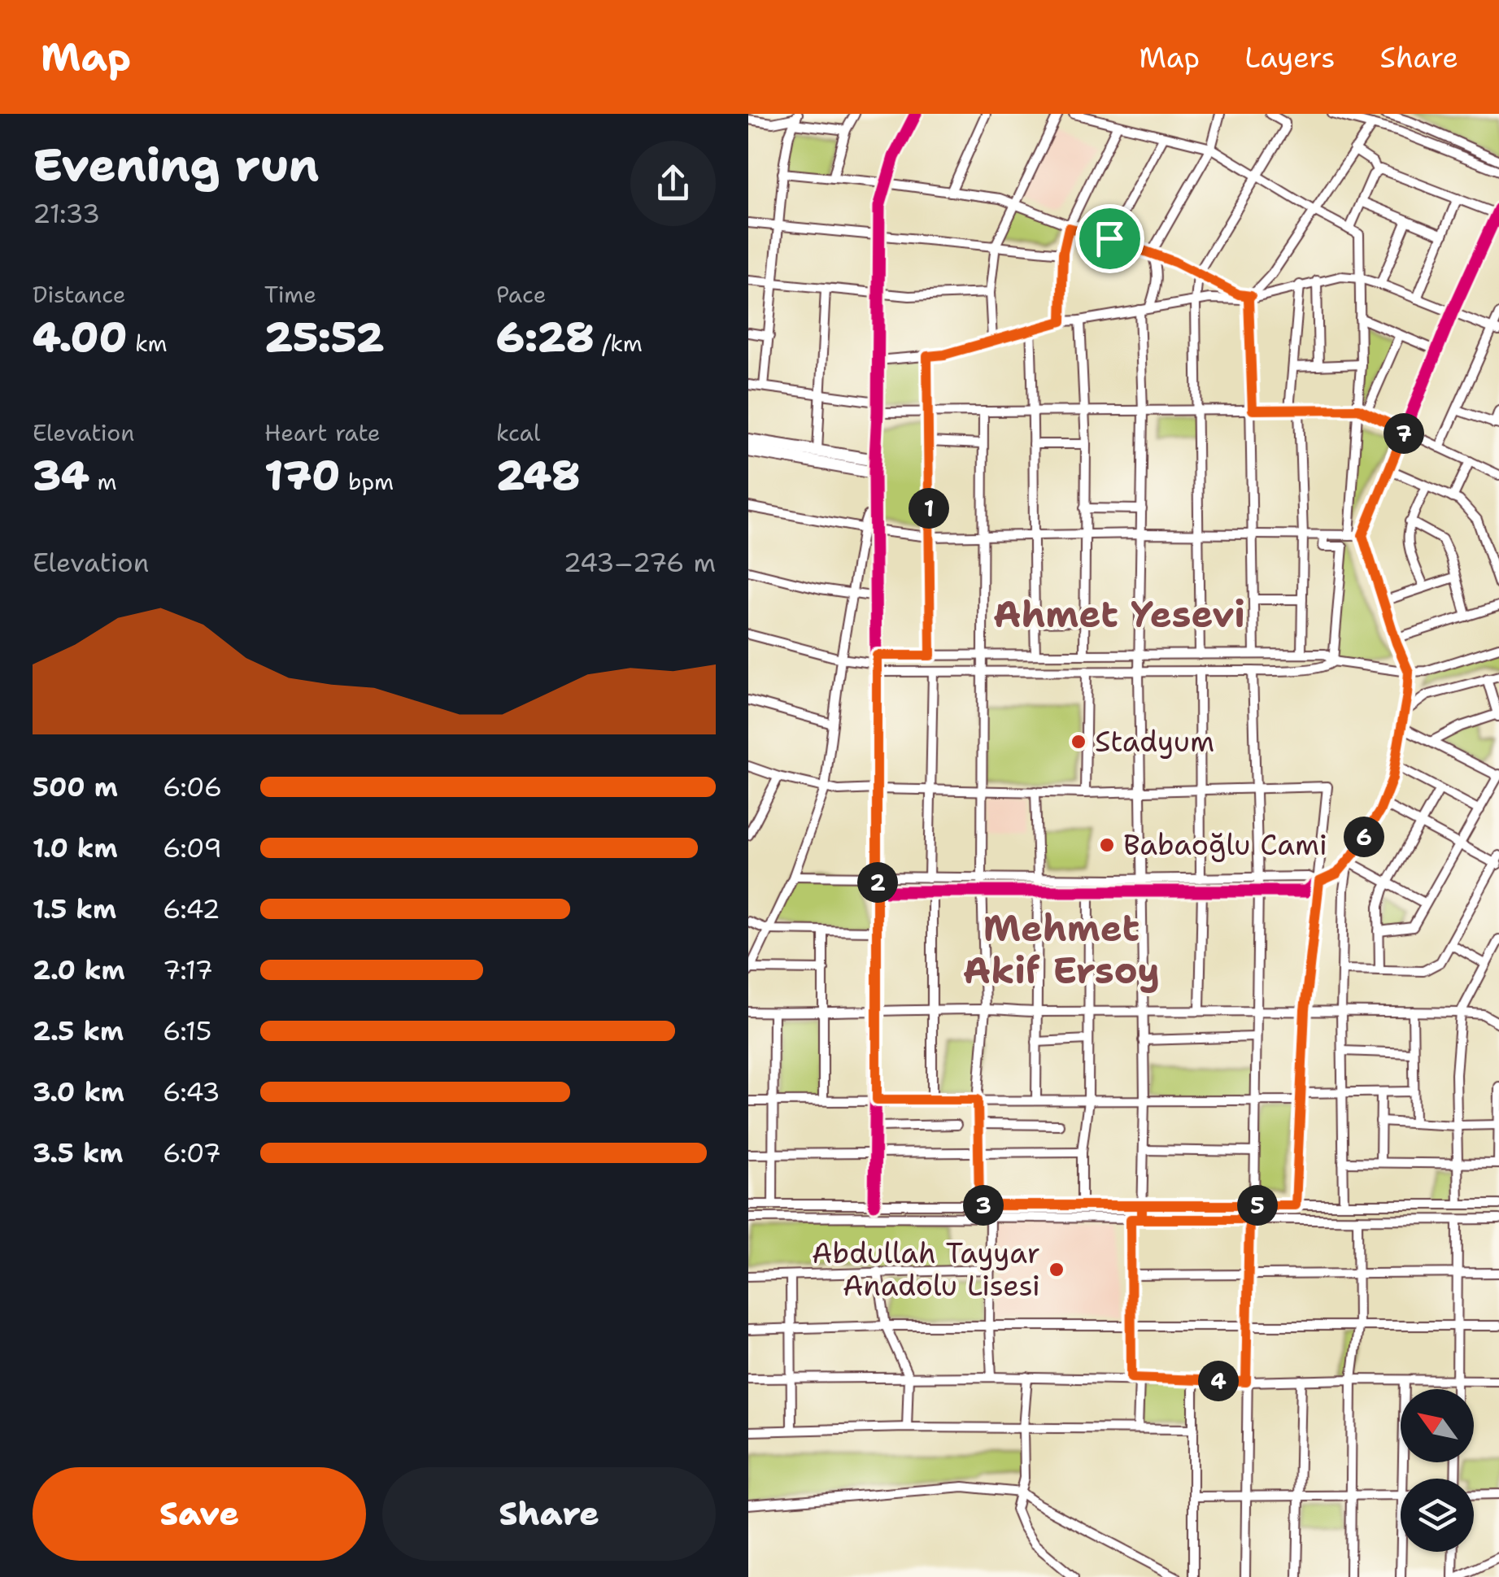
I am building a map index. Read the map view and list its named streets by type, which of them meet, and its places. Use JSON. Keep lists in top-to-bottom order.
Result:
{
  "districts": ["Ahmet Yesevi", "Mehmet Akif Ersoy"],
  "places": ["Stadyum", "Babaoğlu Cami", "Abdullah Tayyar Anadolu Lisesi"],
  "north": "top left",
  "page": {
    "header": "Map",
    "nav": ["Map", "Layers", "Share"],
    "heading": ["Evening run", "21:33"],
    "stats": [
      ["Distance", "4.00 km"],
      ["Time", "25:52"],
      ["Pace", "6:28 /km"],
      ["Elevation", "34 m"],
      ["Heart rate", "170 bpm"],
      ["kcal", "248"]
    ],
    "pins": [
      "7",
      "1",
      "6",
      "2",
      "3",
      "5",
      "4"
    ],
    "chart": ["Elevation", "243–276 m"],
    "list": [
      {
        "name": "500 m",
        "note": "6:06"
      },
      {
        "name": "1.0 km",
        "note": "6:09"
      },
      {
        "name": "1.5 km",
        "note": "6:42"
      },
      {
        "name": "2.0 km",
        "note": "7:17"
      },
      {
        "name": "2.5 km",
        "note": "6:15"
      },
      {
        "name": "3.0 km",
        "note": "6:43"
      },
      {
        "name": "3.5 km",
        "note": "6:07"
      }
    ],
    "buttons": ["Save", "Share"]
  }
}
